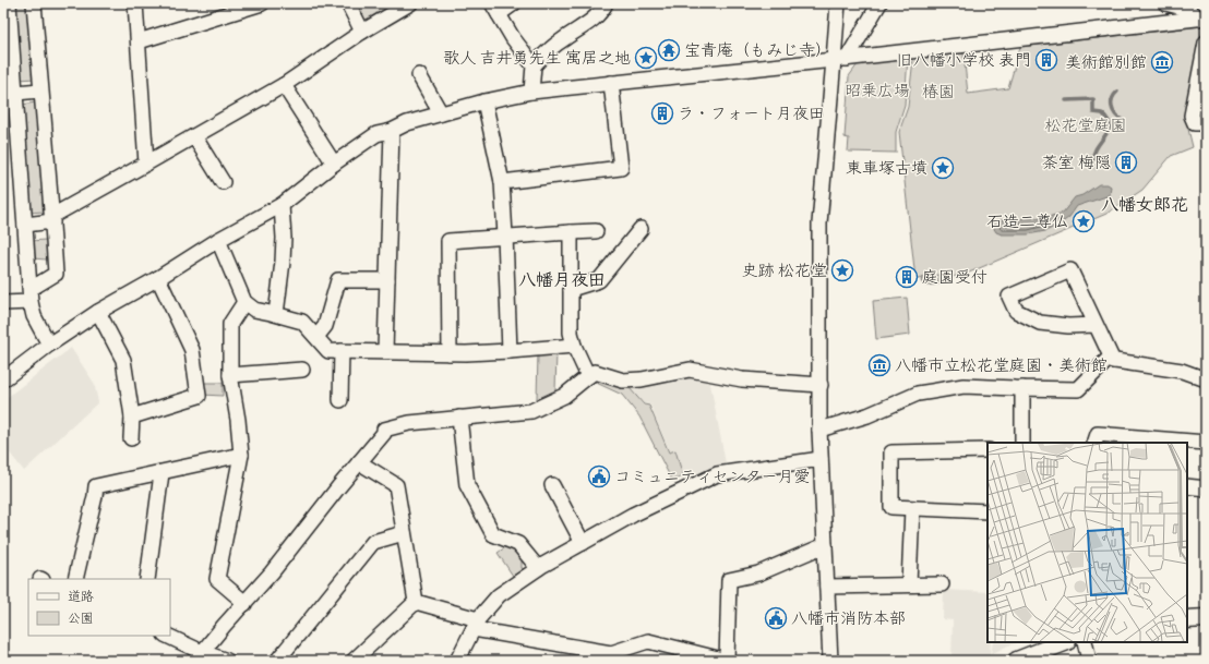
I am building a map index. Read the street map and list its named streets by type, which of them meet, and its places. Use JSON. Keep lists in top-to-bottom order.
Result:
{
  "districts": ["八幡女郎花", "八幡月夜田"],
  "parks": ["昭乗広場", "椿園", "松花堂庭園"],
  "places": {
    "temple": ["宝青庵（もみじ寺）"],
    "place": [
      "歌人 吉井勇先生 寓居之地",
      "東車塚古墳",
      "石造二尊仏",
      "史跡 松花堂"
    ],
    "building": [
      "旧八幡小学校 表門",
      "ラ・フォート月夜田",
      "茶室 梅隠",
      "庭園受付"
    ],
    "museum": ["美術館別館", "八幡市立松花堂庭園・美術館"],
    "public building": ["コミュニティセンター月愛", "八幡市消防本部"]
  },
  "legend": ["道路", "公園"]
}
